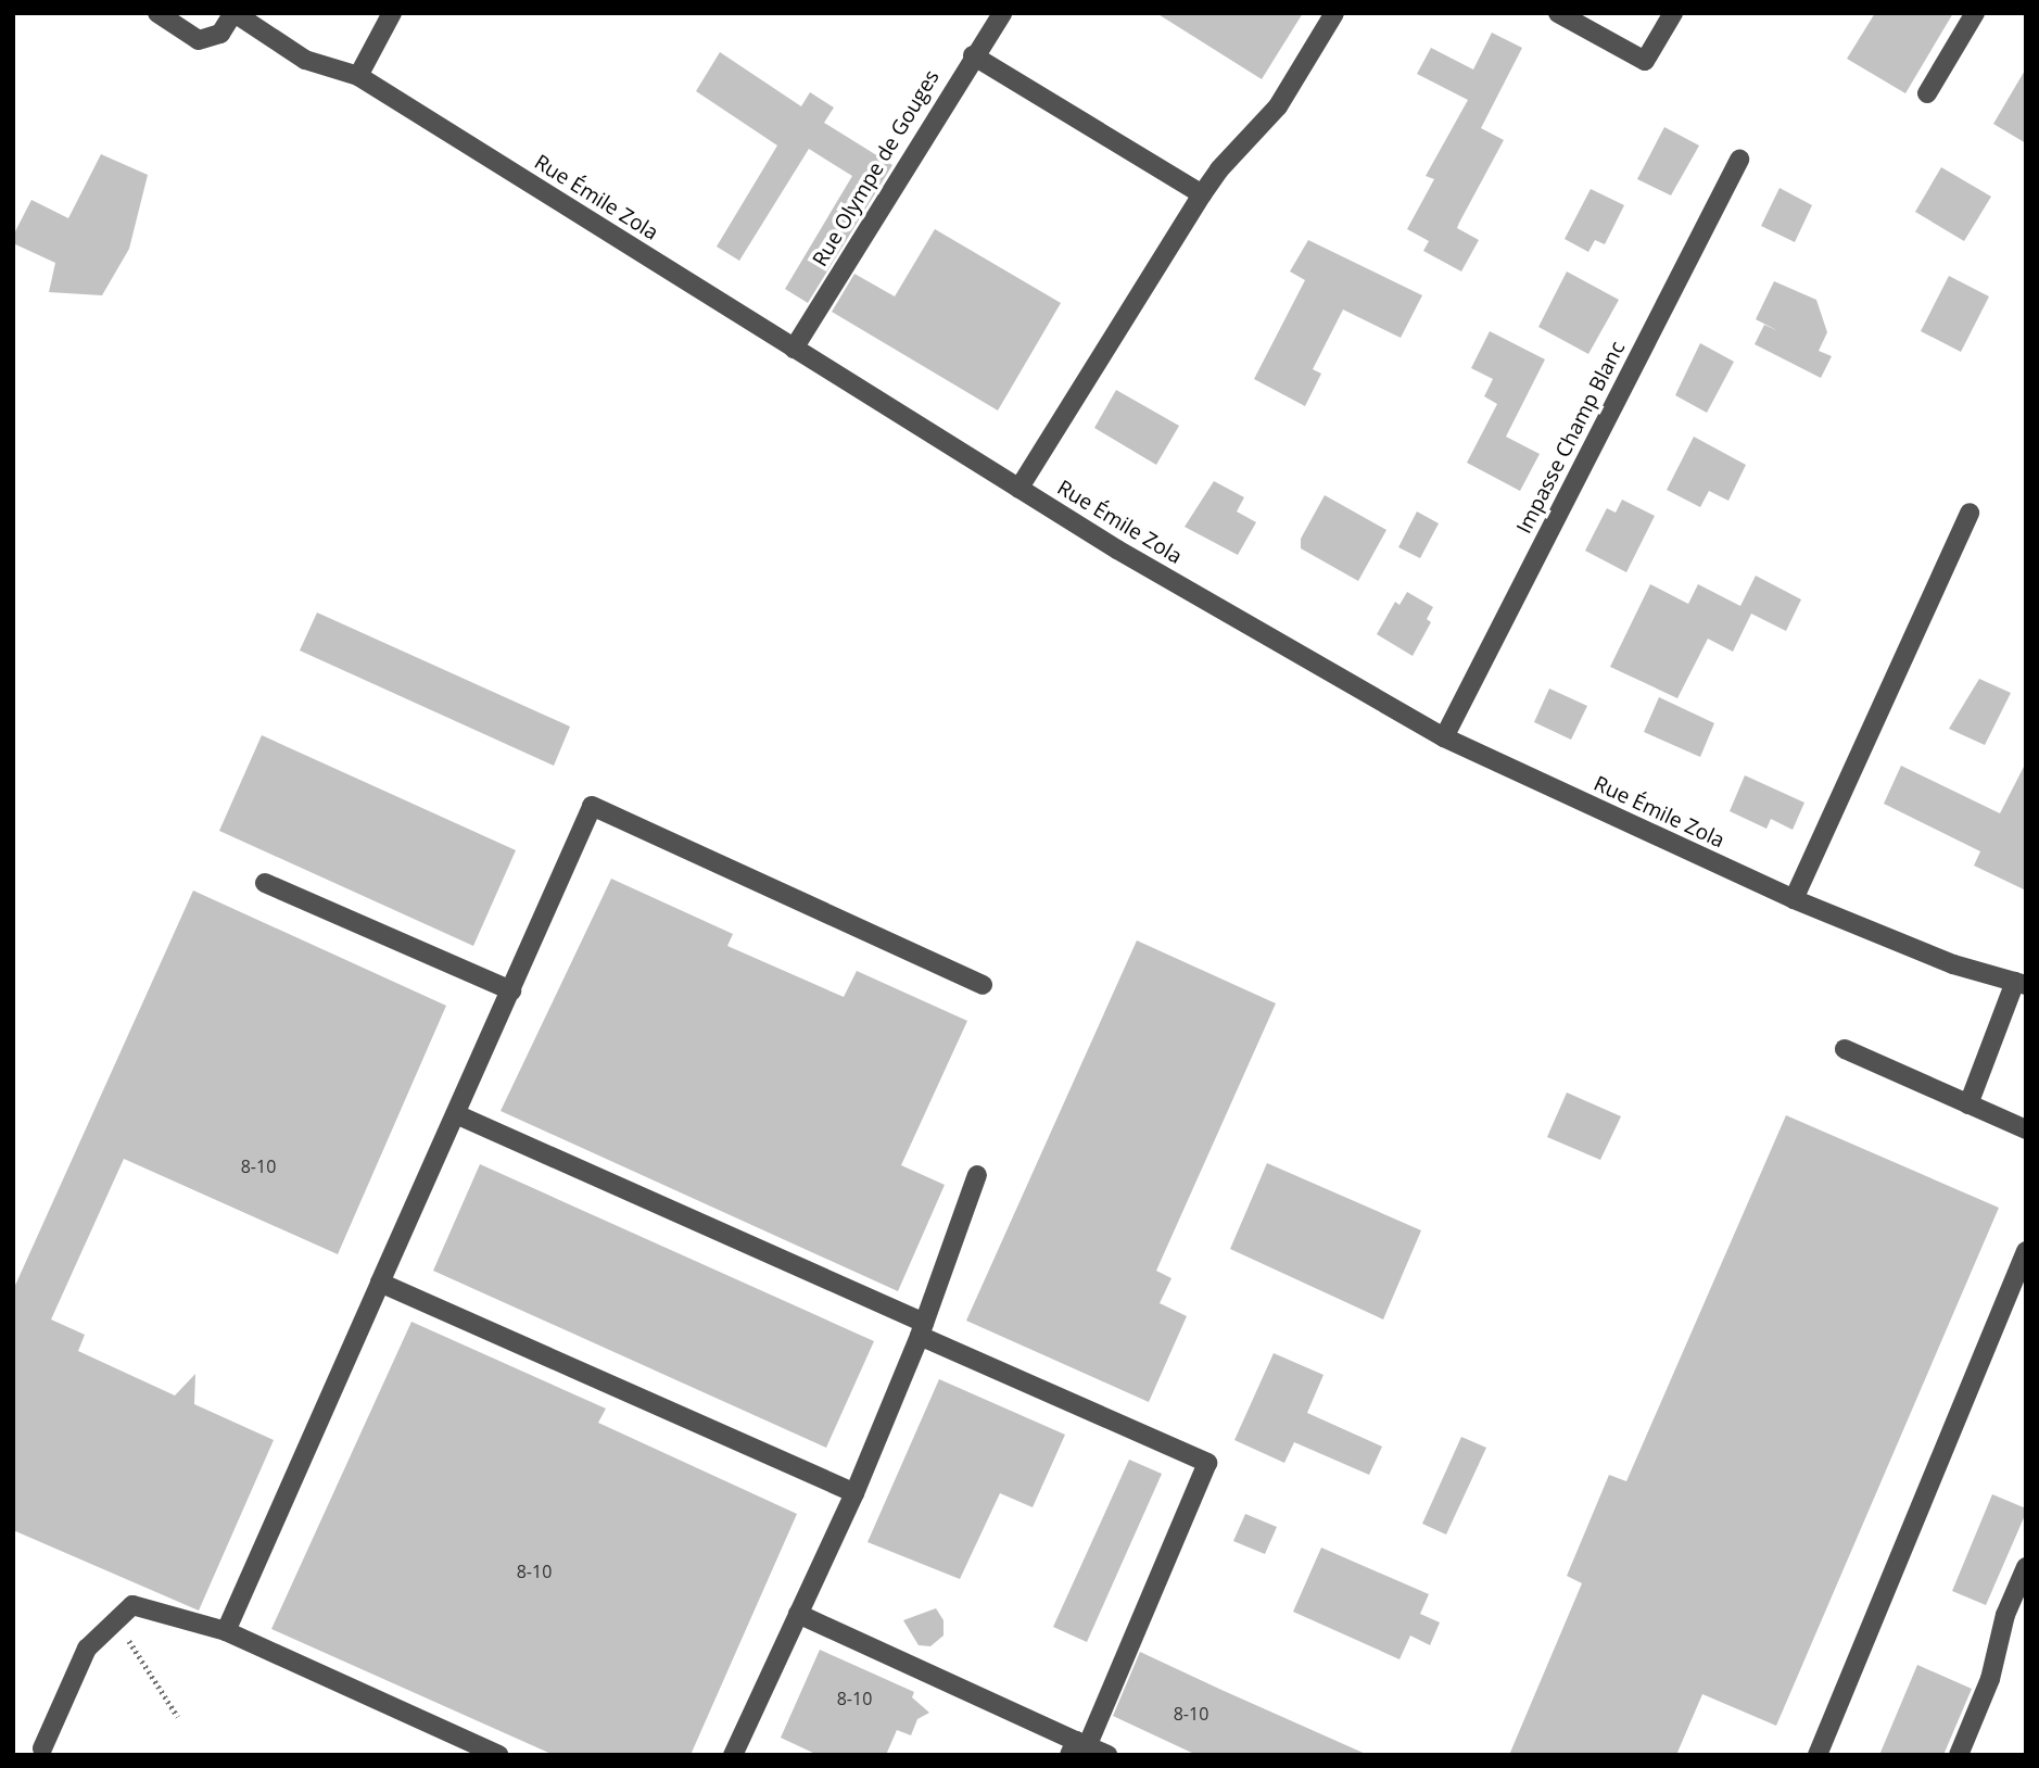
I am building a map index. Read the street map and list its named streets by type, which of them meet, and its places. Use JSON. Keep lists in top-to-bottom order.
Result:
{
  "streets": {
    "street": ["Rue Olympe de Gouges", "Rue Émile Zola", "Impasse Champ Blanc"]
  },
  "crossings": [
    ["Rue Olympe de Gouges", "Rue Émile Zola"],
    ["Rue Émile Zola", "Impasse Champ Blanc"]
  ],
  "house_numbers": [
    "8-10",
    "8-10",
    "8-10",
    "8-10"
  ]
}
